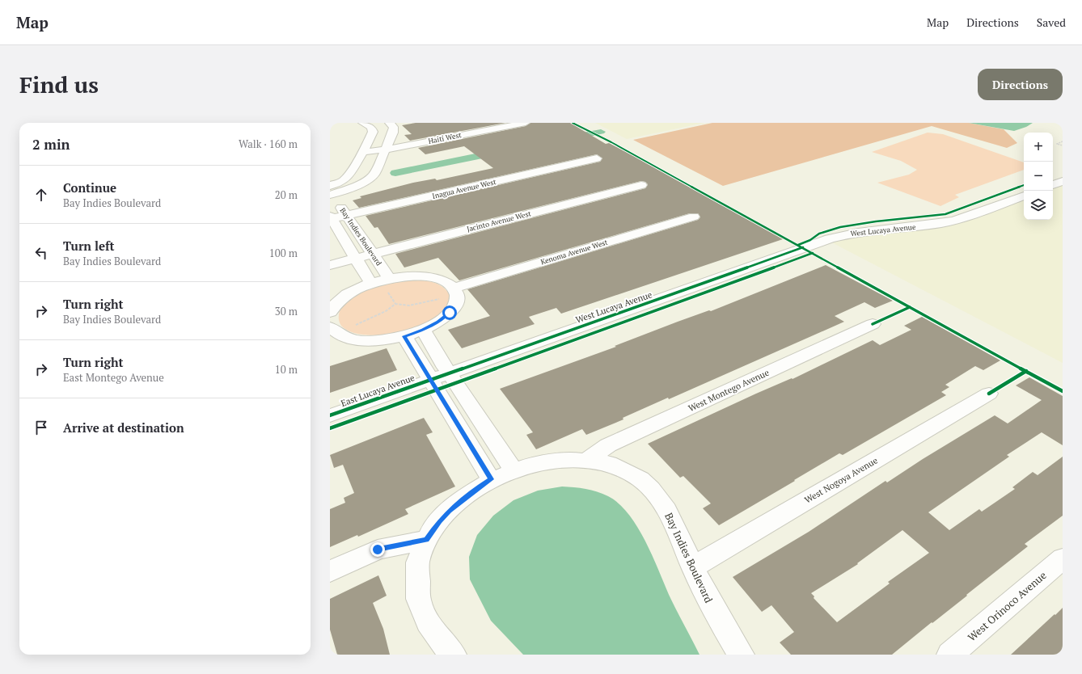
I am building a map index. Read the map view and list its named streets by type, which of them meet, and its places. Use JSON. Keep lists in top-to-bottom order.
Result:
{
  "streets": {
    "street": [
      "Haiti West",
      "Inagua Avenue West",
      "Jacinto Avenue West",
      "West Lucaya Avenue",
      "Bay Indies Boulevard",
      "Kenoma Avenue West",
      "East Lucaya Avenue",
      "West Montego Avenue",
      "West Nogoya Avenue",
      "West Orinoco Avenue"
    ]
  },
  "crossings": [
    ["Inagua Avenue West", "Bay Indies Boulevard"],
    ["Jacinto Avenue West", "Bay Indies Boulevard"],
    ["West Lucaya Avenue", "East Lucaya Avenue"],
    ["Bay Indies Boulevard", "West Montego Avenue"],
    ["Bay Indies Boulevard", "West Nogoya Avenue"]
  ],
  "page": {
    "header": "Map",
    "nav": ["Map", "Directions", "Saved"],
    "buttons": "Directions",
    "title": "Find us",
    "heading": ["2 min", "Walk · 160 m"],
    "map_buttons": ["+", "−"],
    "list": [
      ["Continue", "Bay Indies Boulevard", "20 m"],
      ["Turn left", "Bay Indies Boulevard", "100 m"],
      ["Turn right", "Bay Indies Boulevard", "30 m"],
      ["Turn right", "East Montego Avenue", "10 m"],
      "Arrive at destination"
    ]
  }
}
